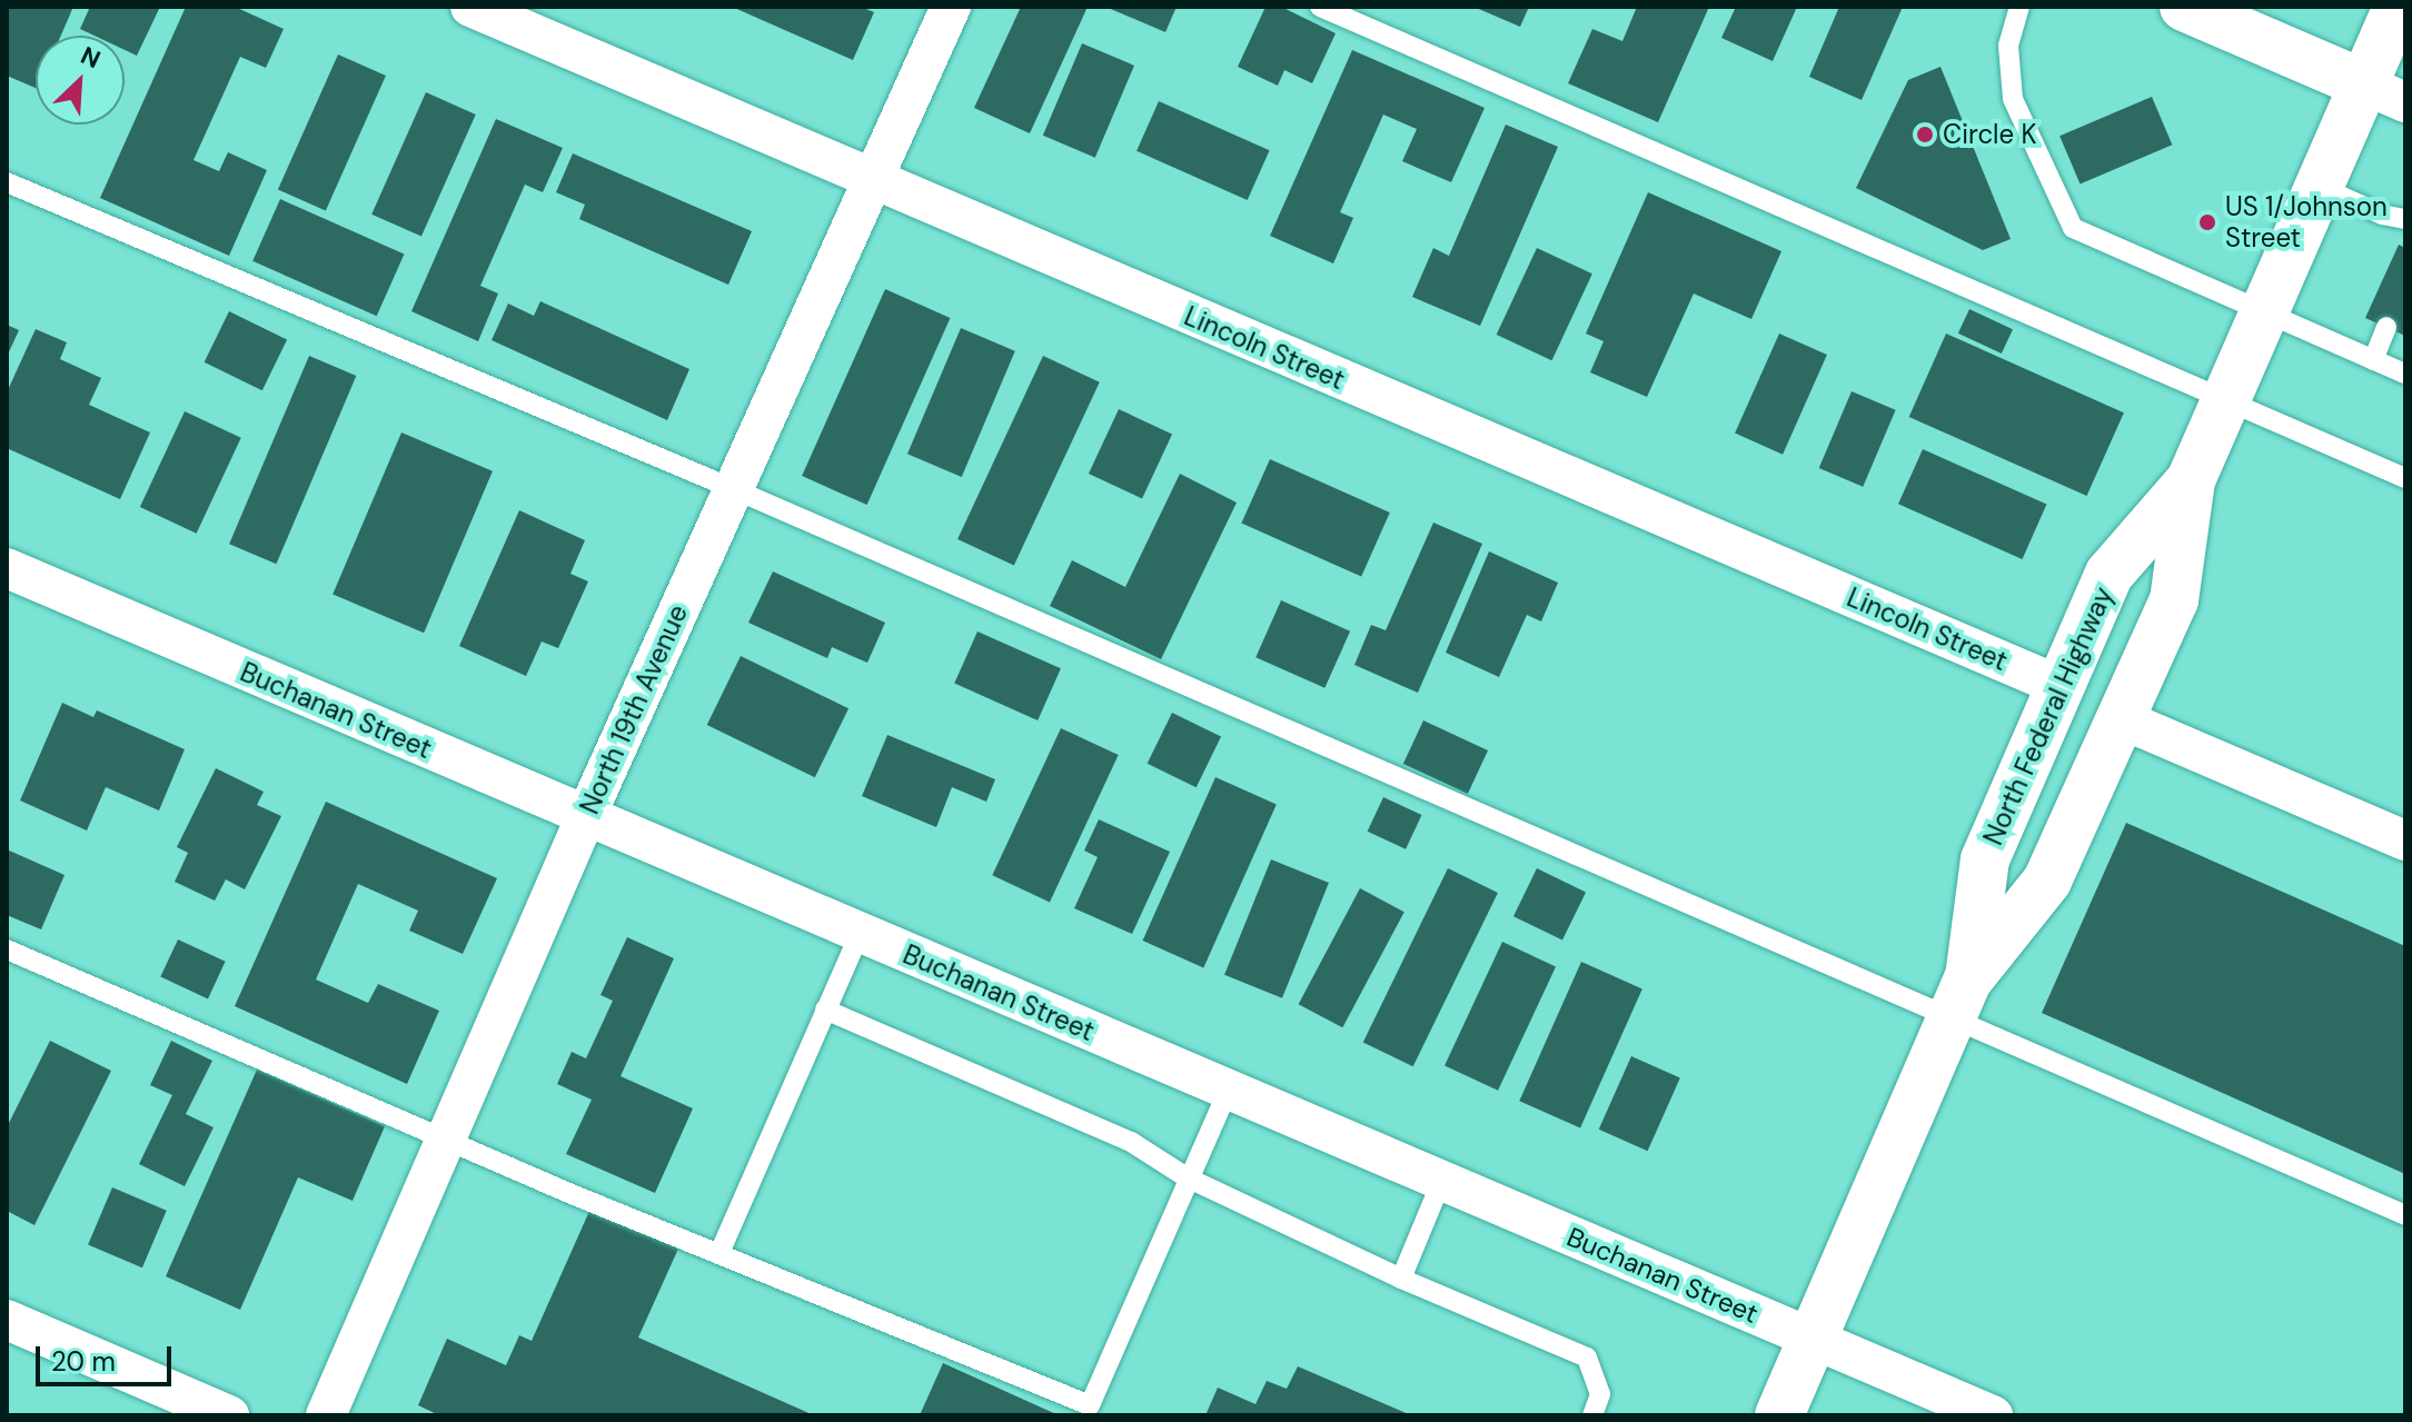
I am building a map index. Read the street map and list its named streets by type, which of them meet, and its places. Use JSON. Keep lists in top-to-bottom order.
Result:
{
  "streets": {
    "main road": ["North Federal Highway"],
    "street": ["Lincoln Street", "North 19th Avenue", "Buchanan Street"]
  },
  "crossings": [
    ["Lincoln Street", "North 19th Avenue"],
    ["Lincoln Street", "North Federal Highway"],
    ["North 19th Avenue", "Buchanan Street"],
    ["Buchanan Street", "North Federal Highway"]
  ],
  "places": ["Circle K", "US 1/Johnson Street"],
  "scale_bar": "20 m",
  "north": "top right"
}
